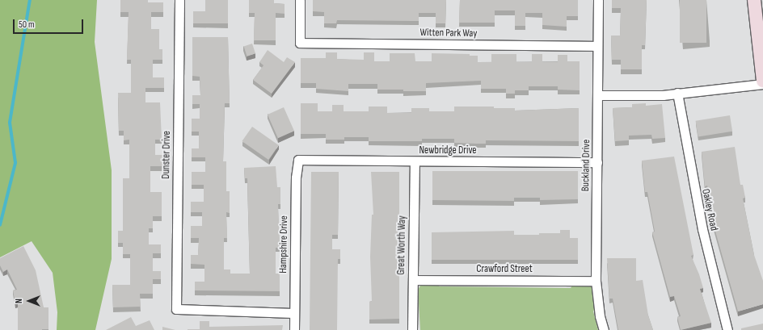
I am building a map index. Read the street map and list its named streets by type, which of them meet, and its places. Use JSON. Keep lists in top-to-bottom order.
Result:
{
  "streets": {
    "street": [
      "Witten Park Way",
      "Newbridge Drive",
      "Dunster Drive",
      "Buckland Drive",
      "Oakley Road",
      "Hampshire Drive",
      "Great Worth Way",
      "Crawford Street"
    ]
  },
  "crossings": [
    ["Witten Park Way", "Buckland Drive"],
    ["Newbridge Drive", "Buckland Drive"],
    ["Newbridge Drive", "Hampshire Drive"],
    ["Newbridge Drive", "Great Worth Way"],
    ["Dunster Drive", "Hampshire Drive"],
    ["Buckland Drive", "Crawford Street"],
    ["Great Worth Way", "Crawford Street"]
  ],
  "scale_bar": "50 m",
  "north": "left"
}
